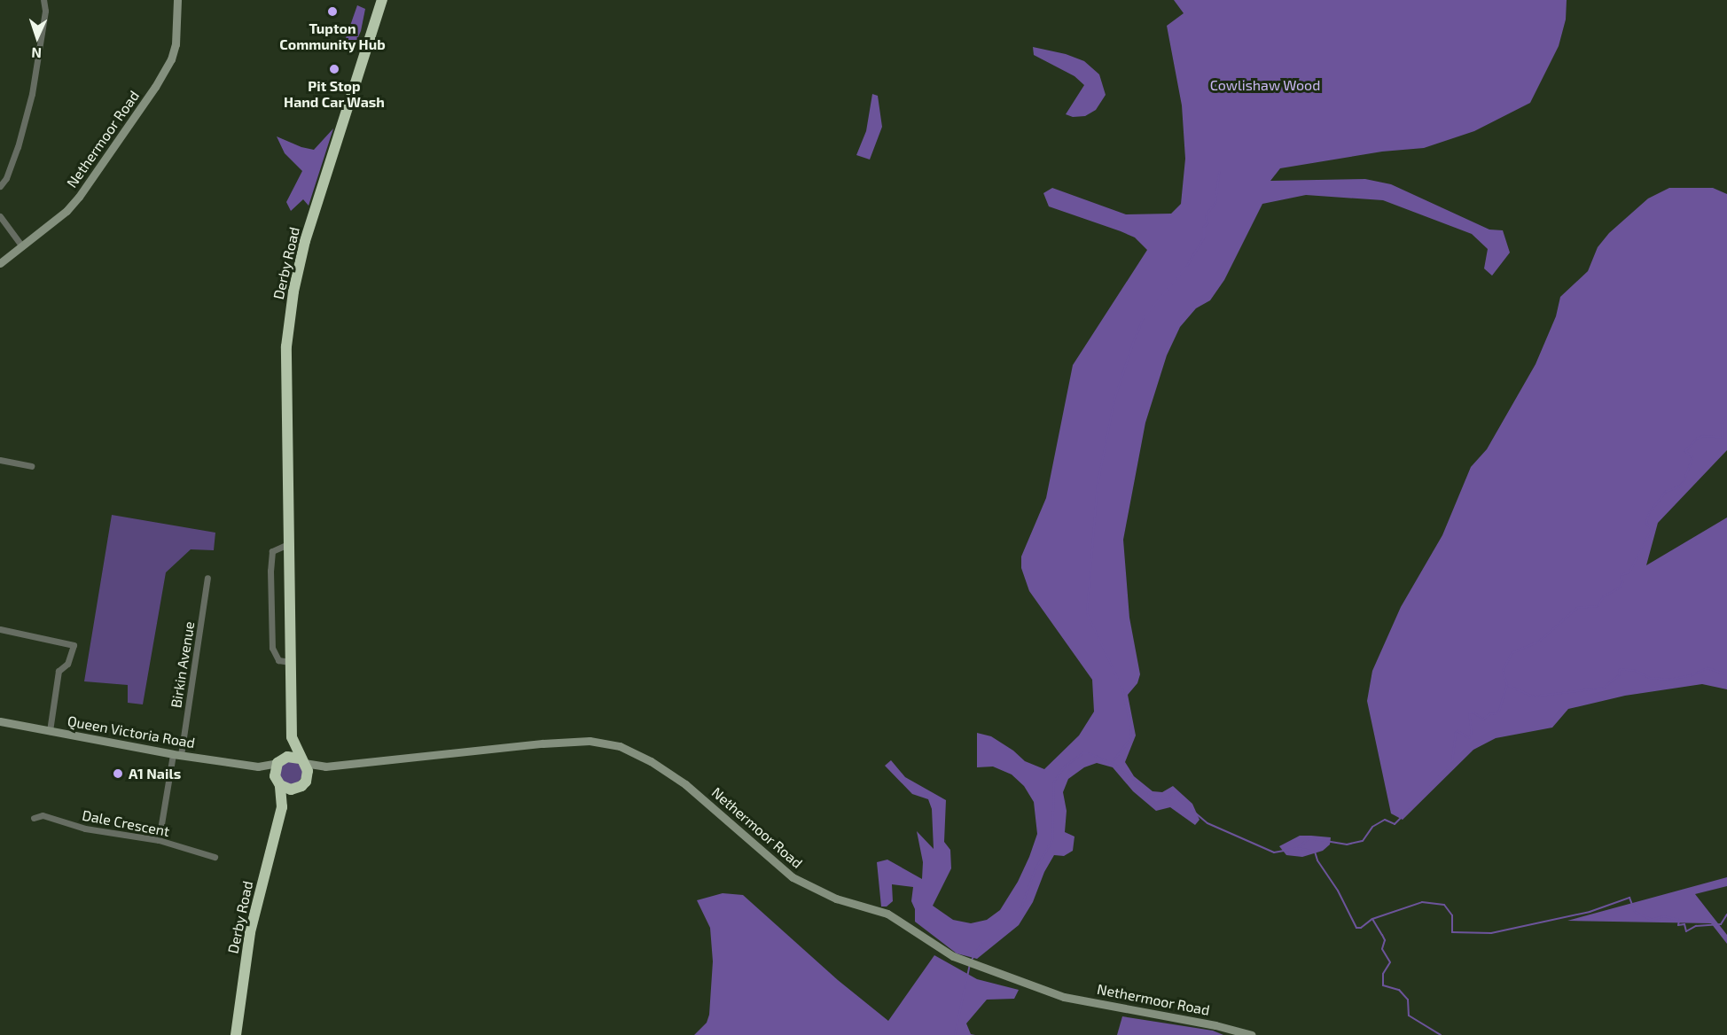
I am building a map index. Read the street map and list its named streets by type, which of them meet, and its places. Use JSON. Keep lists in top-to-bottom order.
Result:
{
  "streets": {
    "highway": ["Derby Road"],
    "street": [
      "Nethermoor Road",
      "Birkin Avenue",
      "Queen Victoria Road",
      "Dale Crescent"
    ]
  },
  "crossings": [
    ["Nethermoor Road", "Derby Road"],
    ["Nethermoor Road", "Queen Victoria Road"],
    ["Derby Road", "Queen Victoria Road"],
    ["Birkin Avenue", "Queen Victoria Road"],
    ["Birkin Avenue", "Dale Crescent"]
  ],
  "parks": ["Cowlishaw Wood"],
  "places": ["Tupton Community Hub", "Pit Stop Hand Car Wash", "A1 Nails"],
  "north": "bottom"
}
